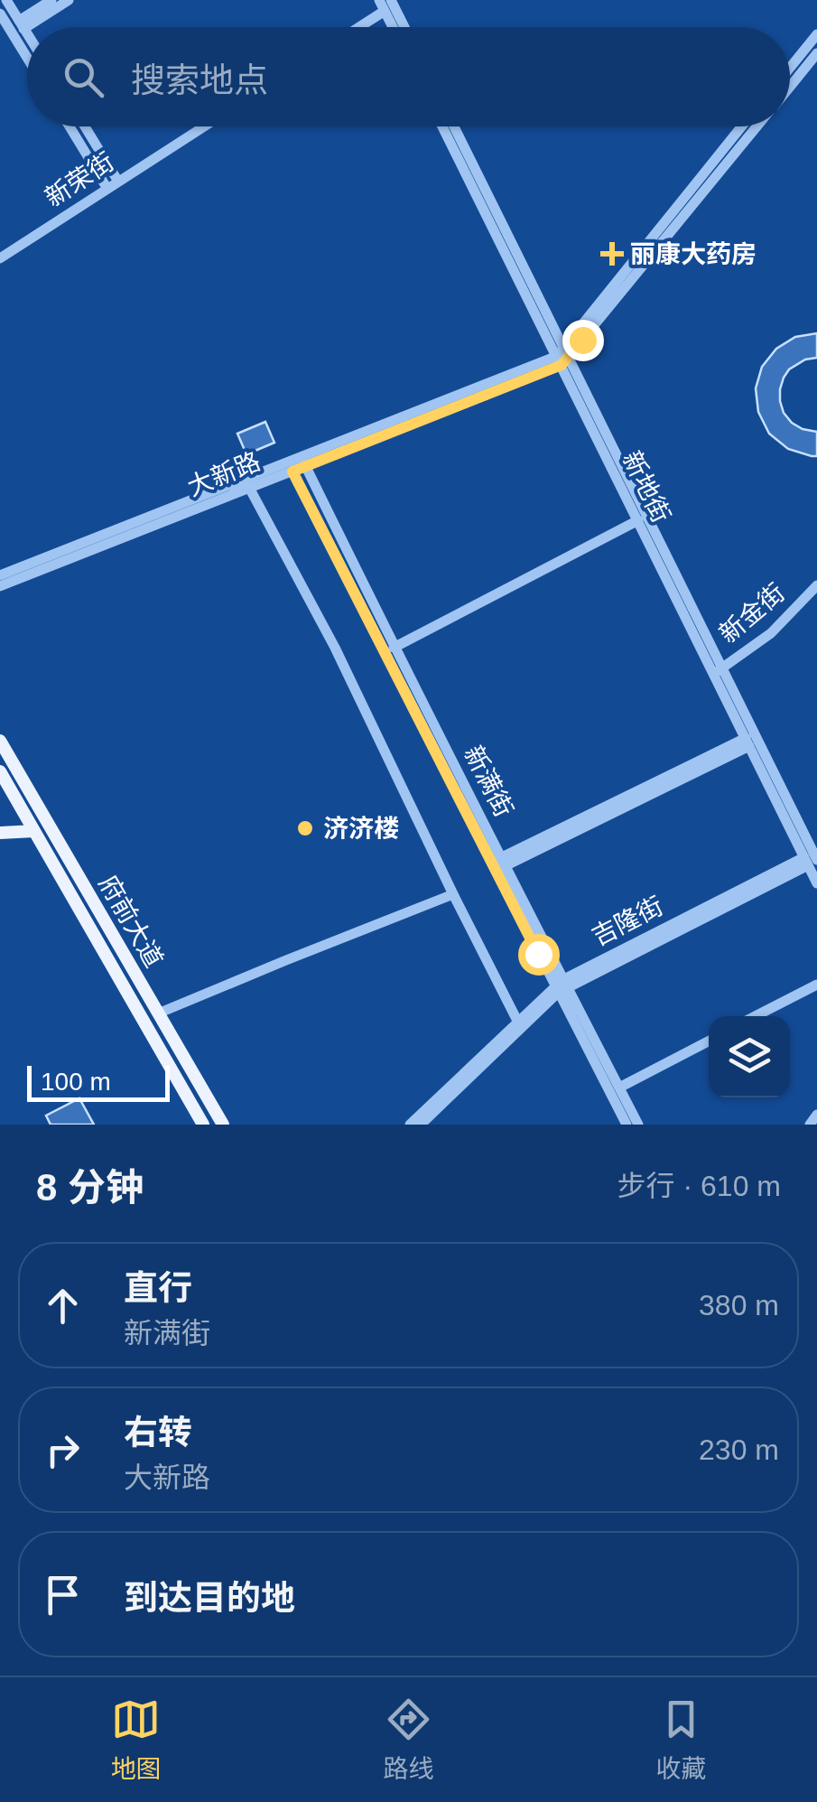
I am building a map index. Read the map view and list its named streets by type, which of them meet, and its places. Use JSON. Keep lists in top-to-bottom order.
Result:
{
  "streets": {
    "main road": ["府前大道"],
    "street": [
      "新荣街",
      "大新路",
      "新地街",
      "新金街",
      "新满街",
      "吉隆街"
    ]
  },
  "crossings": [
    ["大新路", "新地街"],
    ["大新路", "新满街"],
    ["新地街", "新金街"],
    ["新地街", "吉隆街"],
    ["新满街", "吉隆街"]
  ],
  "places": {
    "health": ["丽康大药房"],
    "other": ["济济楼"]
  },
  "scale_bar": "100 m",
  "page": {
    "search": "搜索地点",
    "scale": "100 m",
    "heading": ["8 分钟", "步行 · 610 m"],
    "list": [
      ["直行", "新满街", "380 m"],
      ["右转", "大新路", "230 m"],
      "到达目的地"
    ],
    "nav": ["地图", "路线", "收藏"]
  }
}
